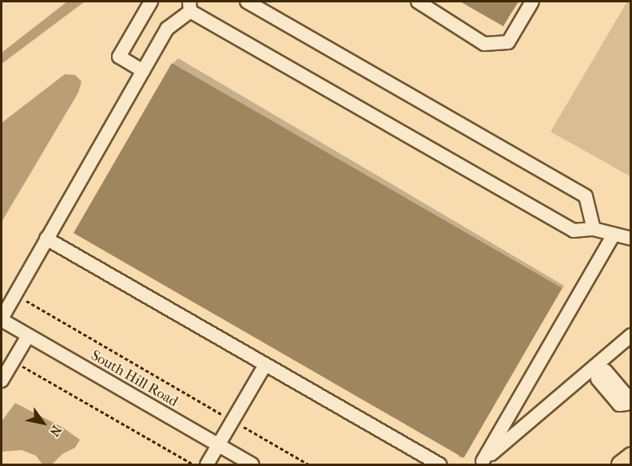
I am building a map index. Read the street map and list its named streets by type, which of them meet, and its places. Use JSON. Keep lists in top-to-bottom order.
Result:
{
  "streets": {
    "street": ["South Hill Road"]
  },
  "north": "bottom right"
}
